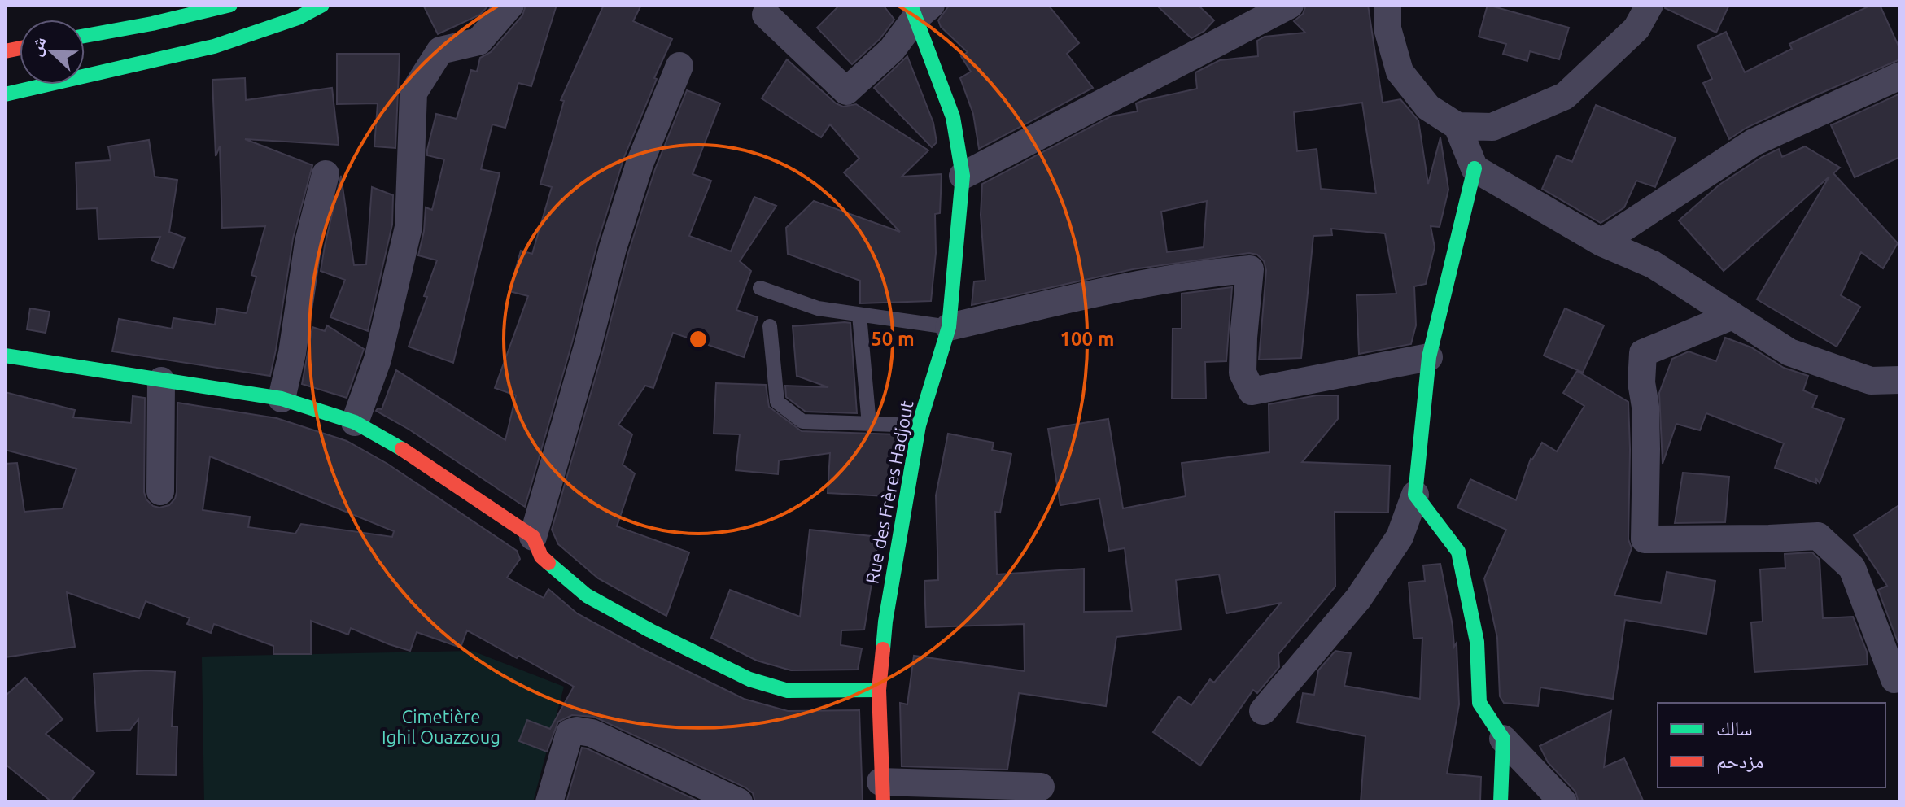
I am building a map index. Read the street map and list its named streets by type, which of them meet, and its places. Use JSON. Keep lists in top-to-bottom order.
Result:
{
  "streets": {
    "street": ["Rue des Frères Hadjout"]
  },
  "parks": ["Cimetière Ighil Ouazzoug"],
  "legend": ["سالك", "مزدحم"],
  "north": "left",
  "rings": ["50 m", "100 m"]
}
